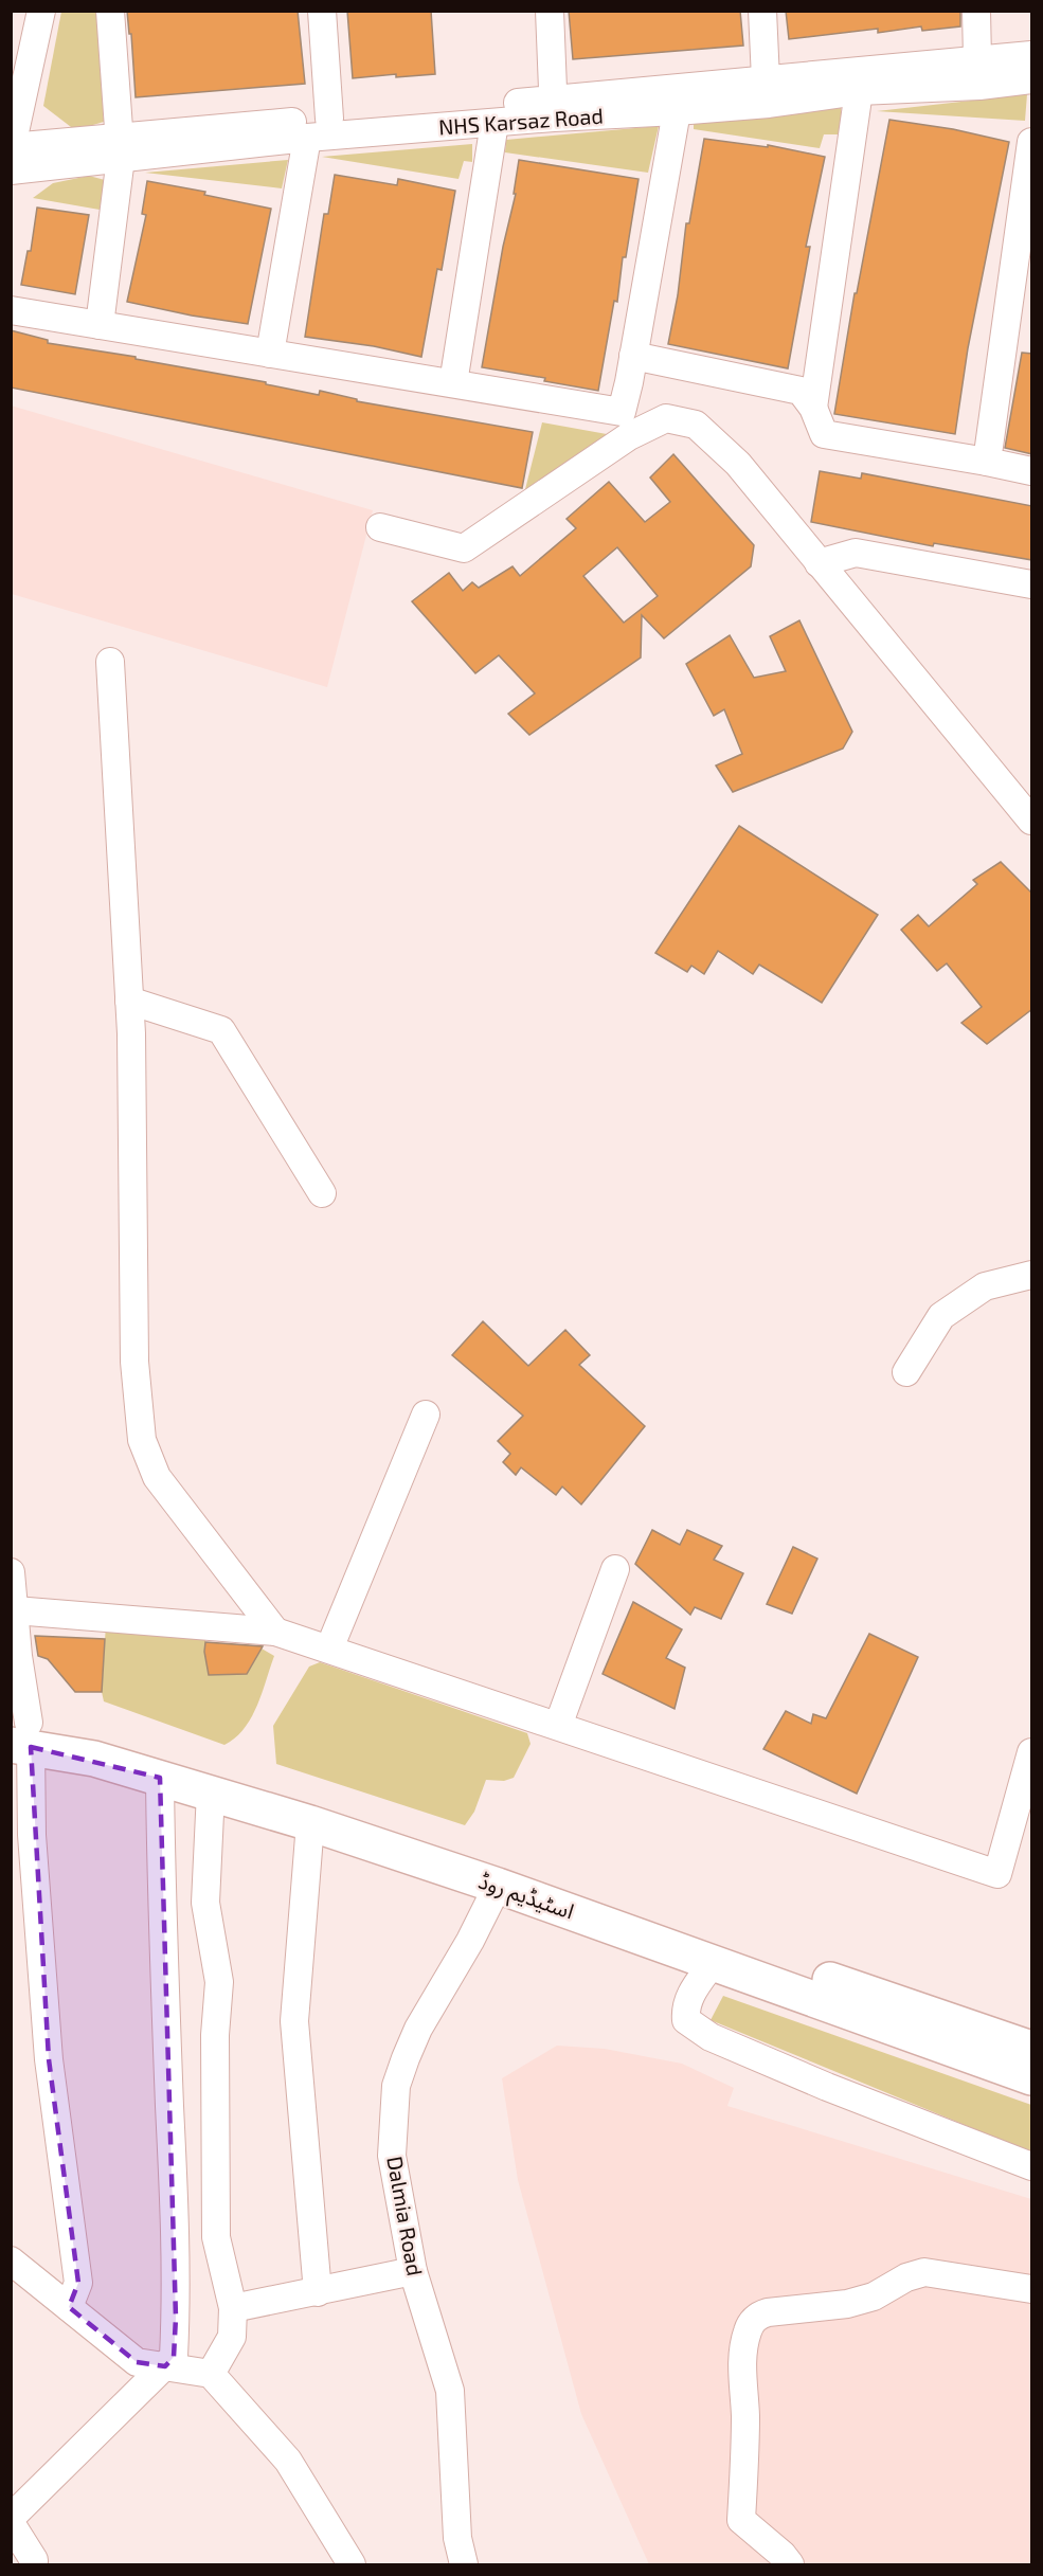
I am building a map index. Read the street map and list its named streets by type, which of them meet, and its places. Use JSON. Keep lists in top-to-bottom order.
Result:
{
  "streets": {
    "main road": ["اسٹیڈیم روڈ"],
    "street": ["NHS Karsaz Road", "Dalmia Road"]
  },
  "crossings": [
    ["اسٹیڈیم روڈ", "Dalmia Road"]
  ]
}
